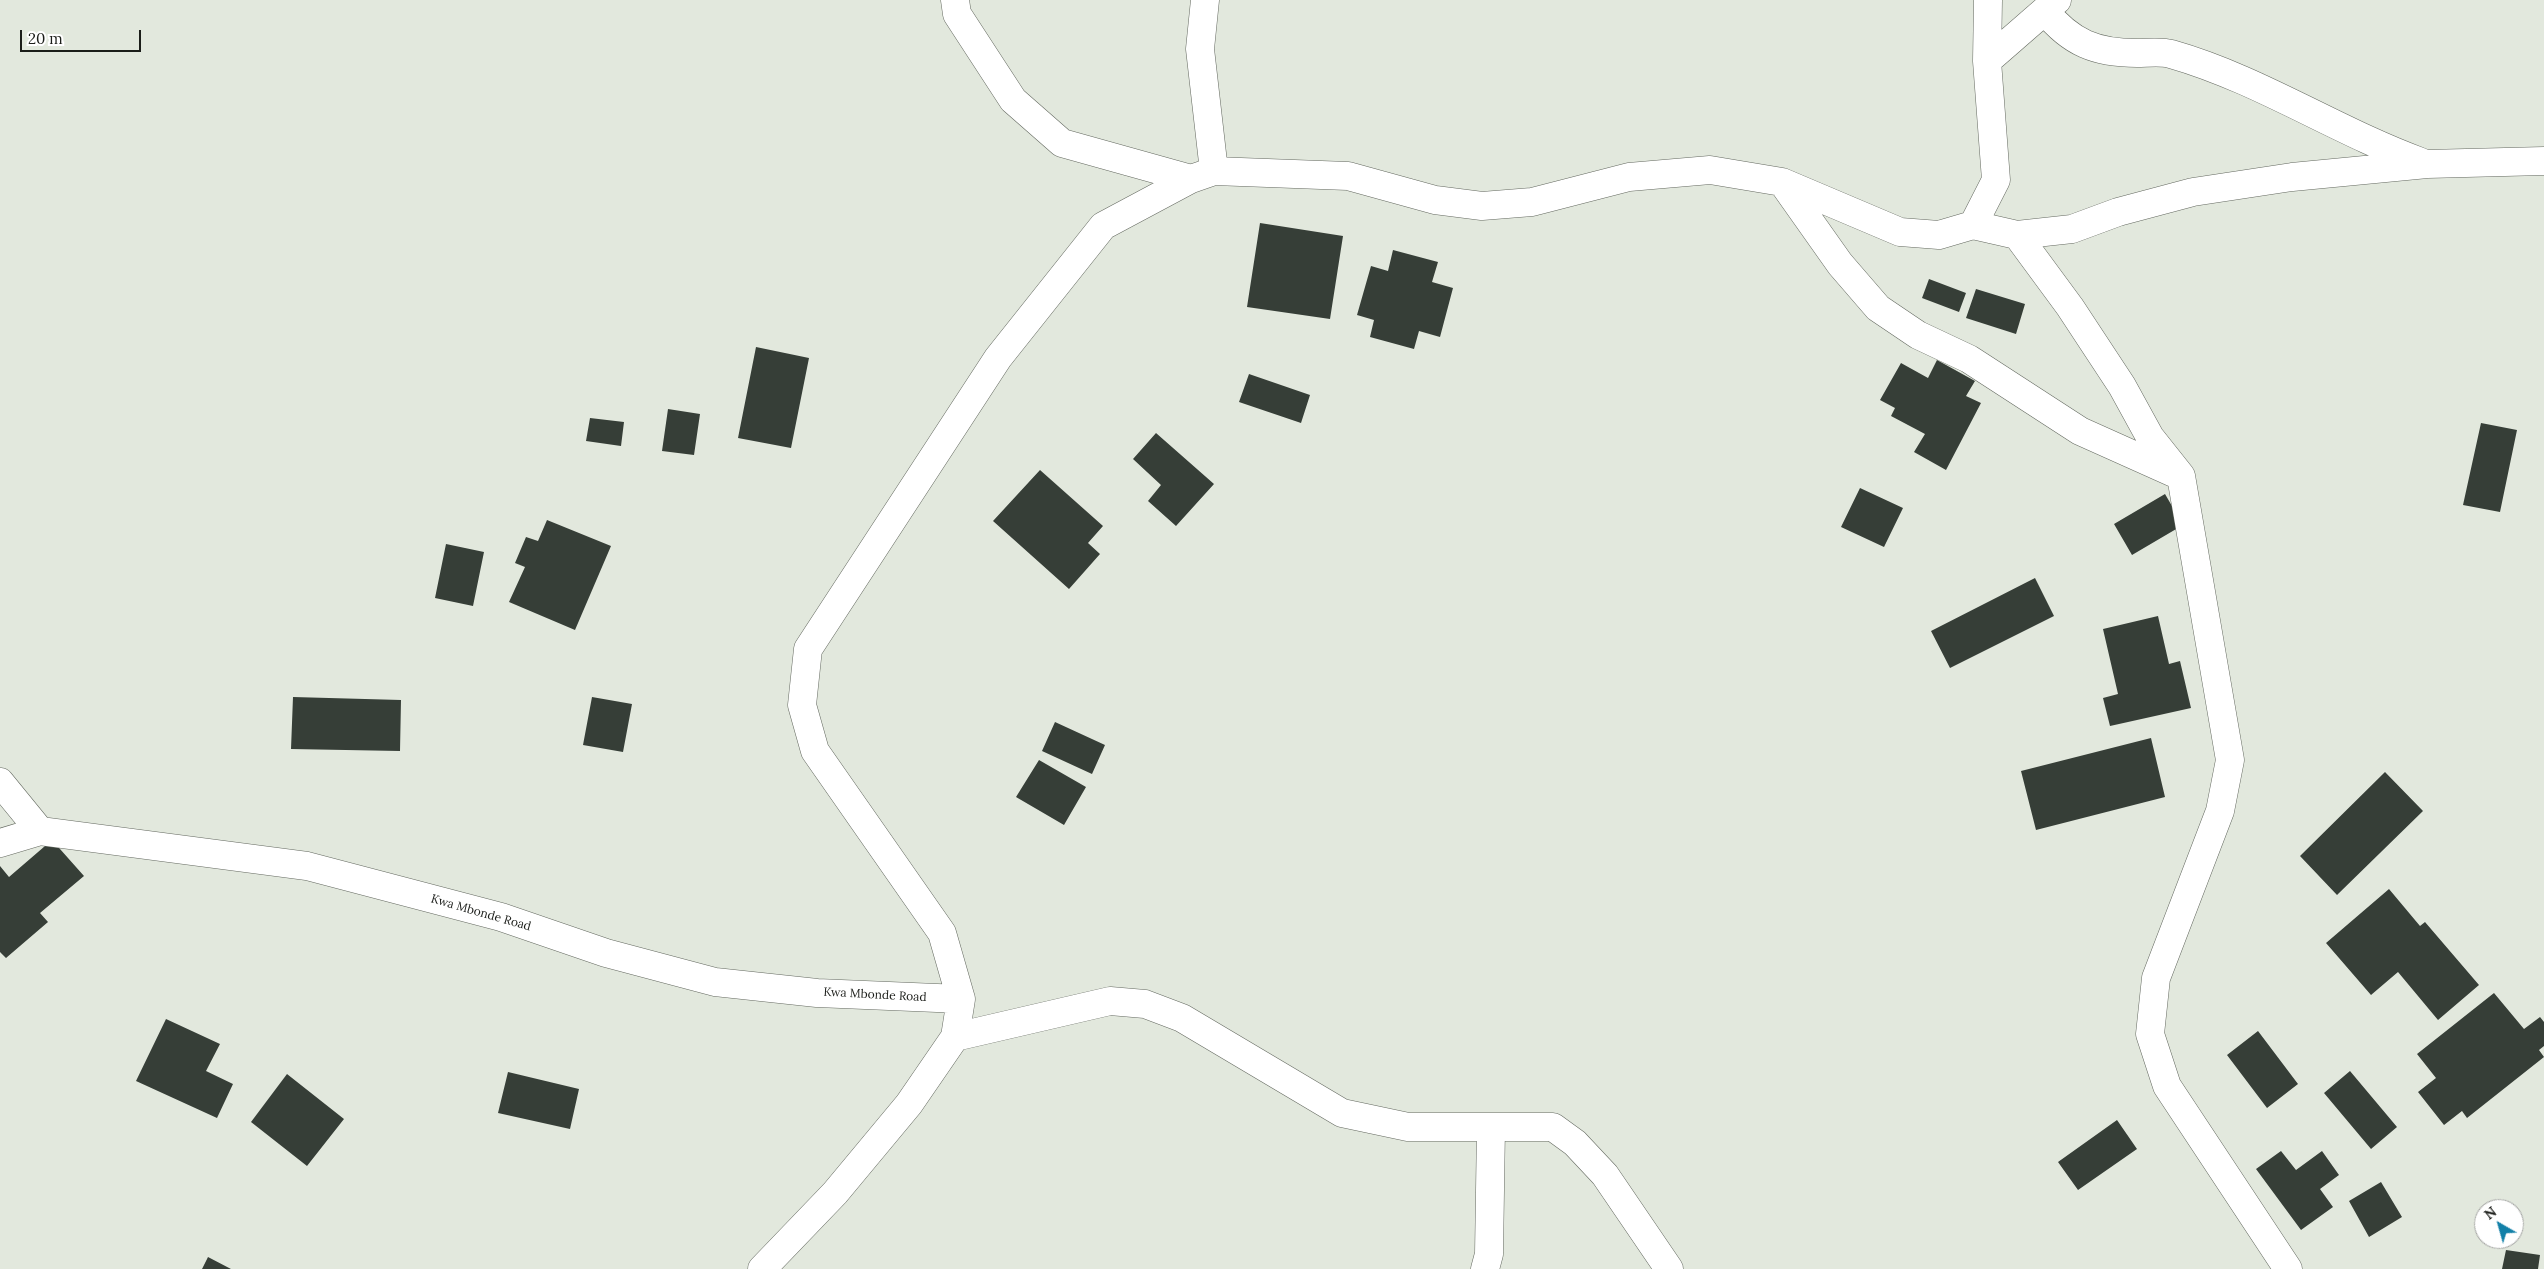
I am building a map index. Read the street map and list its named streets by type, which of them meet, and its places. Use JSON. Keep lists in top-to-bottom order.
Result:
{
  "streets": {
    "street": ["Kwa Mbonde Road"]
  },
  "scale_bar": "20 m",
  "north": "top left"
}
